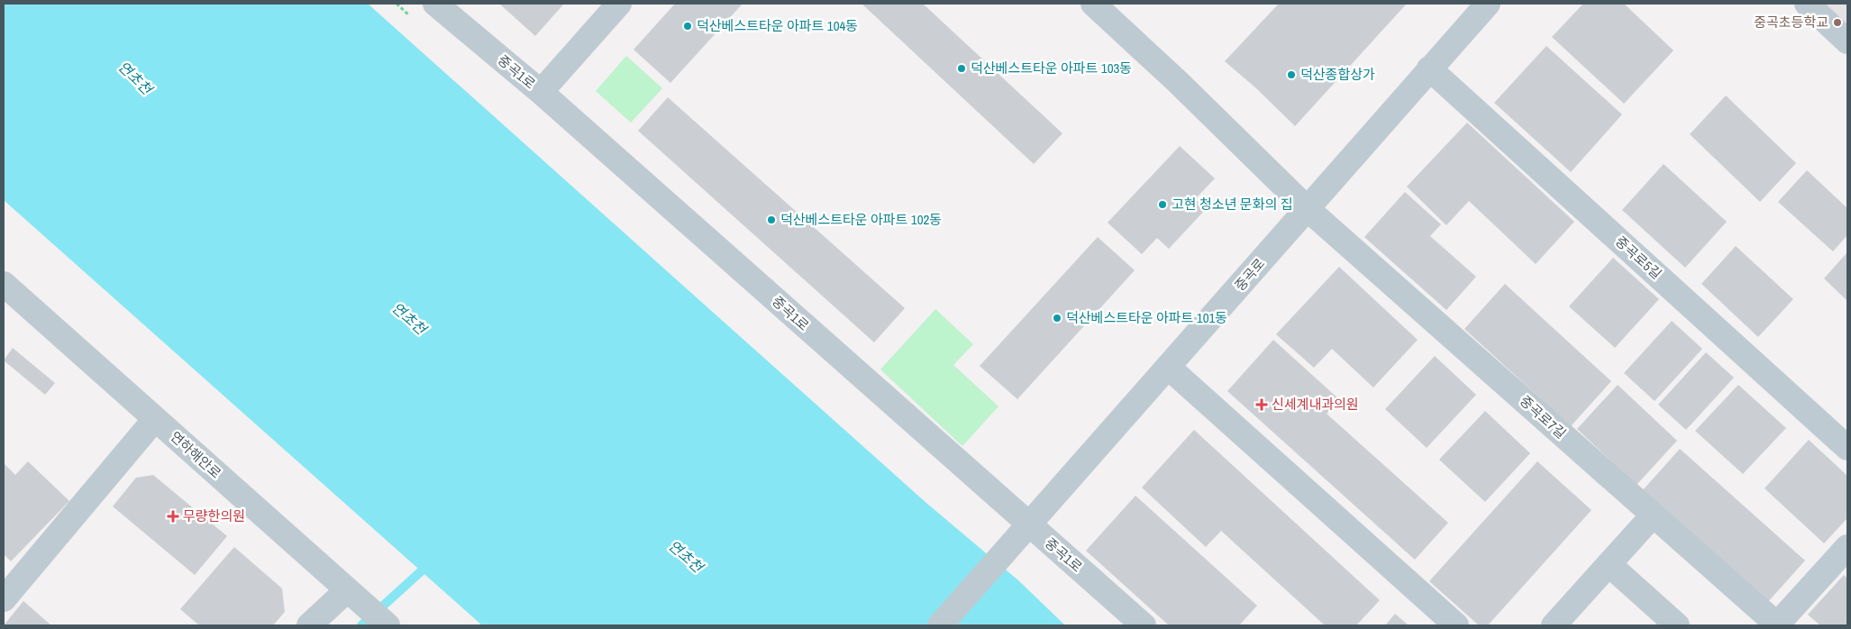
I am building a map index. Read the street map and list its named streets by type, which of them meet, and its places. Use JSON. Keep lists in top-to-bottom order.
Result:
{
  "streets": {
    "street": [
      "중곡1로",
      "중곡로5길",
      "중곡로",
      "중곡로7길",
      "연하해안로"
    ]
  },
  "crossings": [
    ["중곡1로", "중곡로"],
    ["중곡로5길", "중곡로"],
    ["중곡로", "중곡로7길"]
  ],
  "water": ["연초천"],
  "places": {
    "other": [
      "중곡초등학교",
      "덕산베스트타운 아파트 104동",
      "덕산베스트타운 아파트 103동",
      "덕산종합상가",
      "고현 청소년 문화의 집",
      "덕산베스트타운 아파트 102동",
      "덕산베스트타운 아파트 101동"
    ],
    "health": ["신세계내과의원", "무량한의원"]
  }
}
